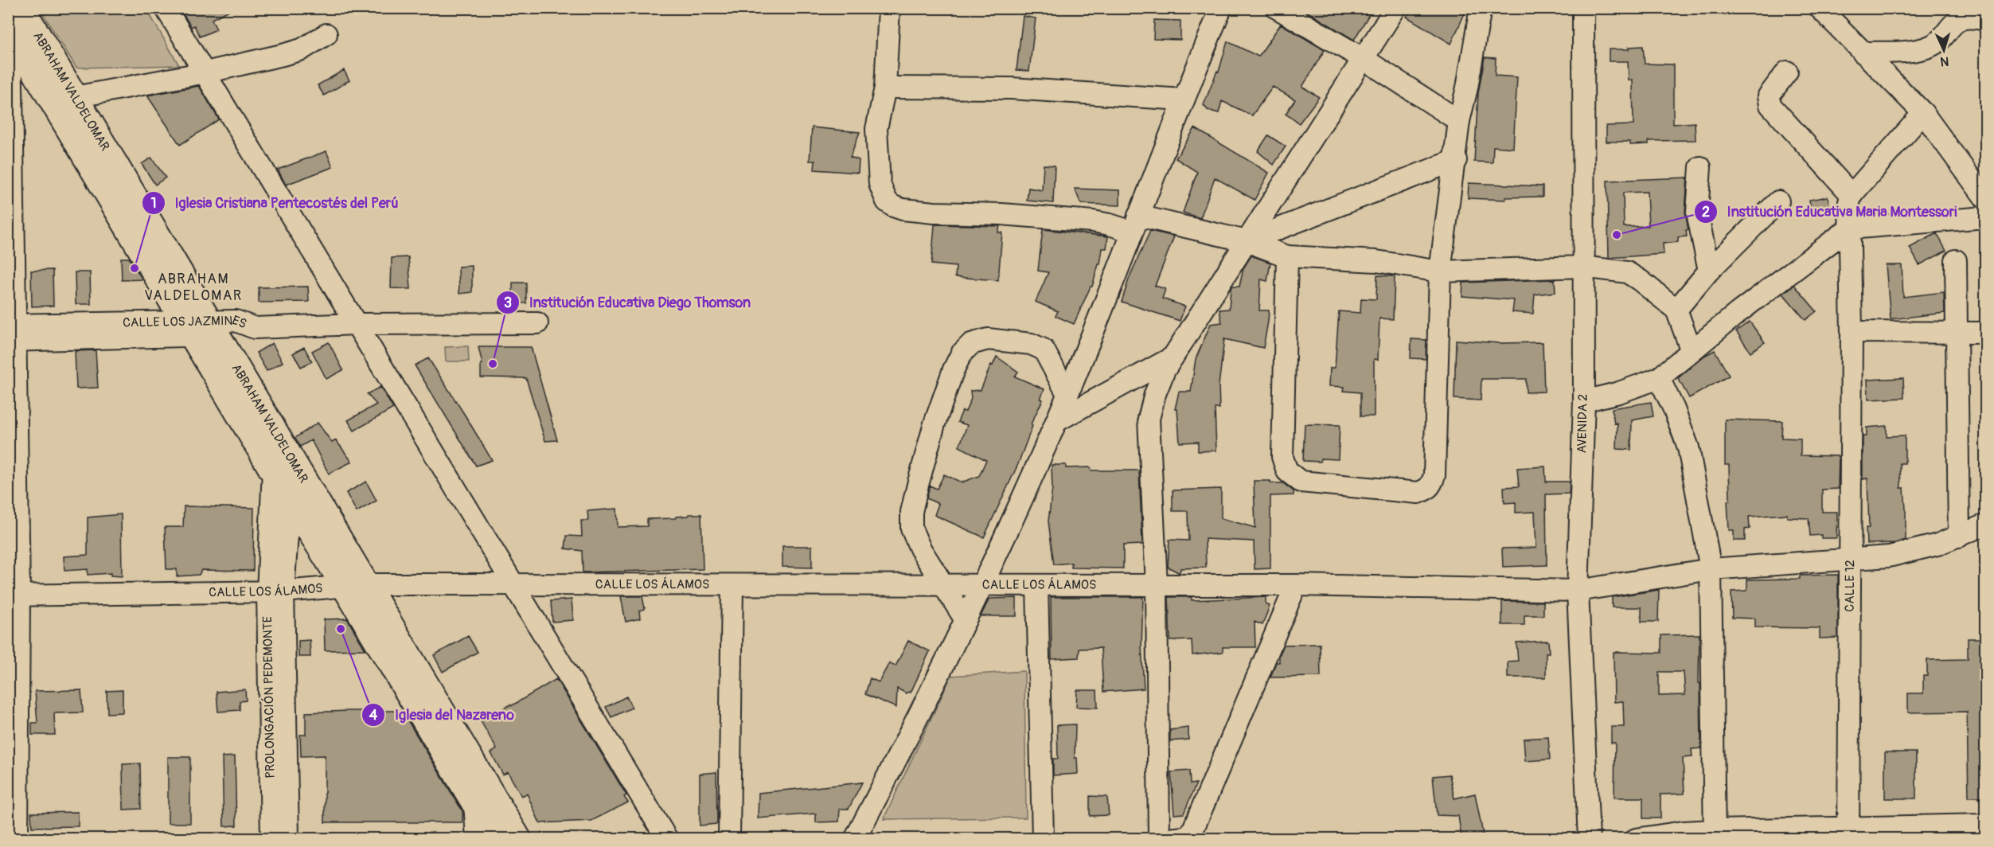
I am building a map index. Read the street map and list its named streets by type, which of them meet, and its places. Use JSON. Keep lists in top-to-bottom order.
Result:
{
  "streets": {
    "main road": ["ABRAHAM VALDELOMAR"],
    "street": [
      "CALLE LOS JAZMINES",
      "AVENIDA 2",
      "CALLE LOS ÁLAMOS",
      "CALLE 12",
      "PROLONGACIÓN PEDEMONTE"
    ]
  },
  "crossings": [
    ["ABRAHAM VALDELOMAR", "CALLE LOS JAZMINES"],
    ["ABRAHAM VALDELOMAR", "CALLE LOS ÁLAMOS"],
    ["ABRAHAM VALDELOMAR", "PROLONGACIÓN PEDEMONTE"],
    ["AVENIDA 2", "CALLE LOS ÁLAMOS"],
    ["CALLE LOS ÁLAMOS", "CALLE 12"],
    ["CALLE LOS ÁLAMOS", "PROLONGACIÓN PEDEMONTE"]
  ],
  "districts": ["ABRAHAM VALDELOMAR"],
  "places": [
    "Institución Educativa Maria Montessori",
    "Iglesia Cristiana Pentecostés del Perú",
    "Institución Educativa Diego Thomson",
    "Iglesia del Nazareno"
  ],
  "north": "bottom"
}
